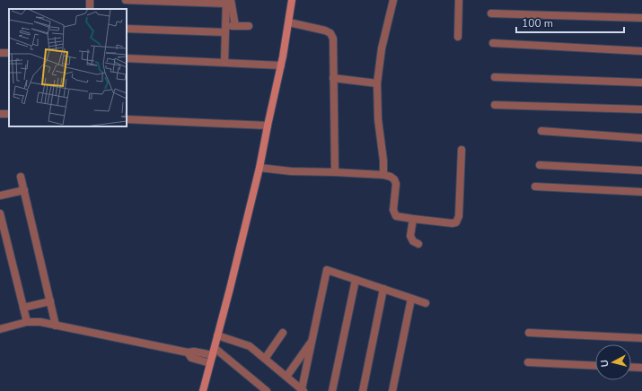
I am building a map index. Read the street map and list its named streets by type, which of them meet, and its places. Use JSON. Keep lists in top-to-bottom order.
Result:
{
  "scale_bar": "100 m",
  "north": "left"
}
